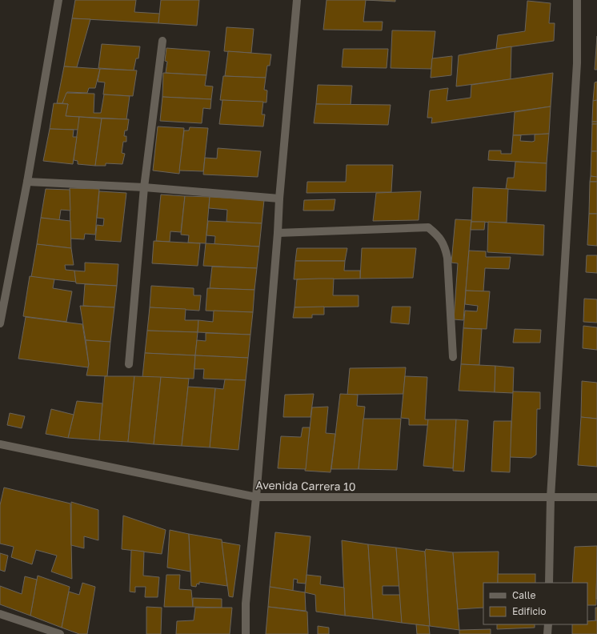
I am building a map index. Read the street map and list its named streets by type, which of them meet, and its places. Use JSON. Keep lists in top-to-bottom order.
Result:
{
  "streets": {
    "street": ["Avenida Carrera 10"]
  },
  "legend": ["Calle", "Edificio"]
}
